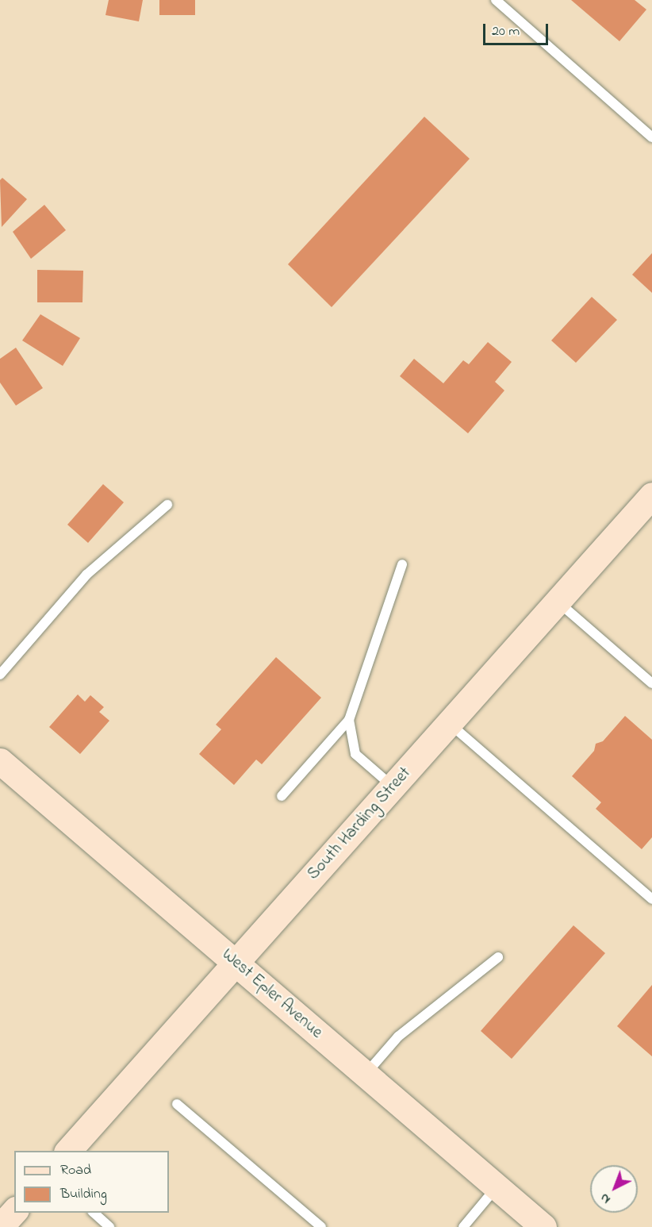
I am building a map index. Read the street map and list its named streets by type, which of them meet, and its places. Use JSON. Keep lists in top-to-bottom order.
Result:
{
  "streets": {
    "street": ["South Harding Street", "West Epler Avenue"]
  },
  "crossings": [
    ["South Harding Street", "West Epler Avenue"]
  ],
  "legend": ["Road", "Building"],
  "scale_bar": "20 m",
  "north": "bottom left"
}
